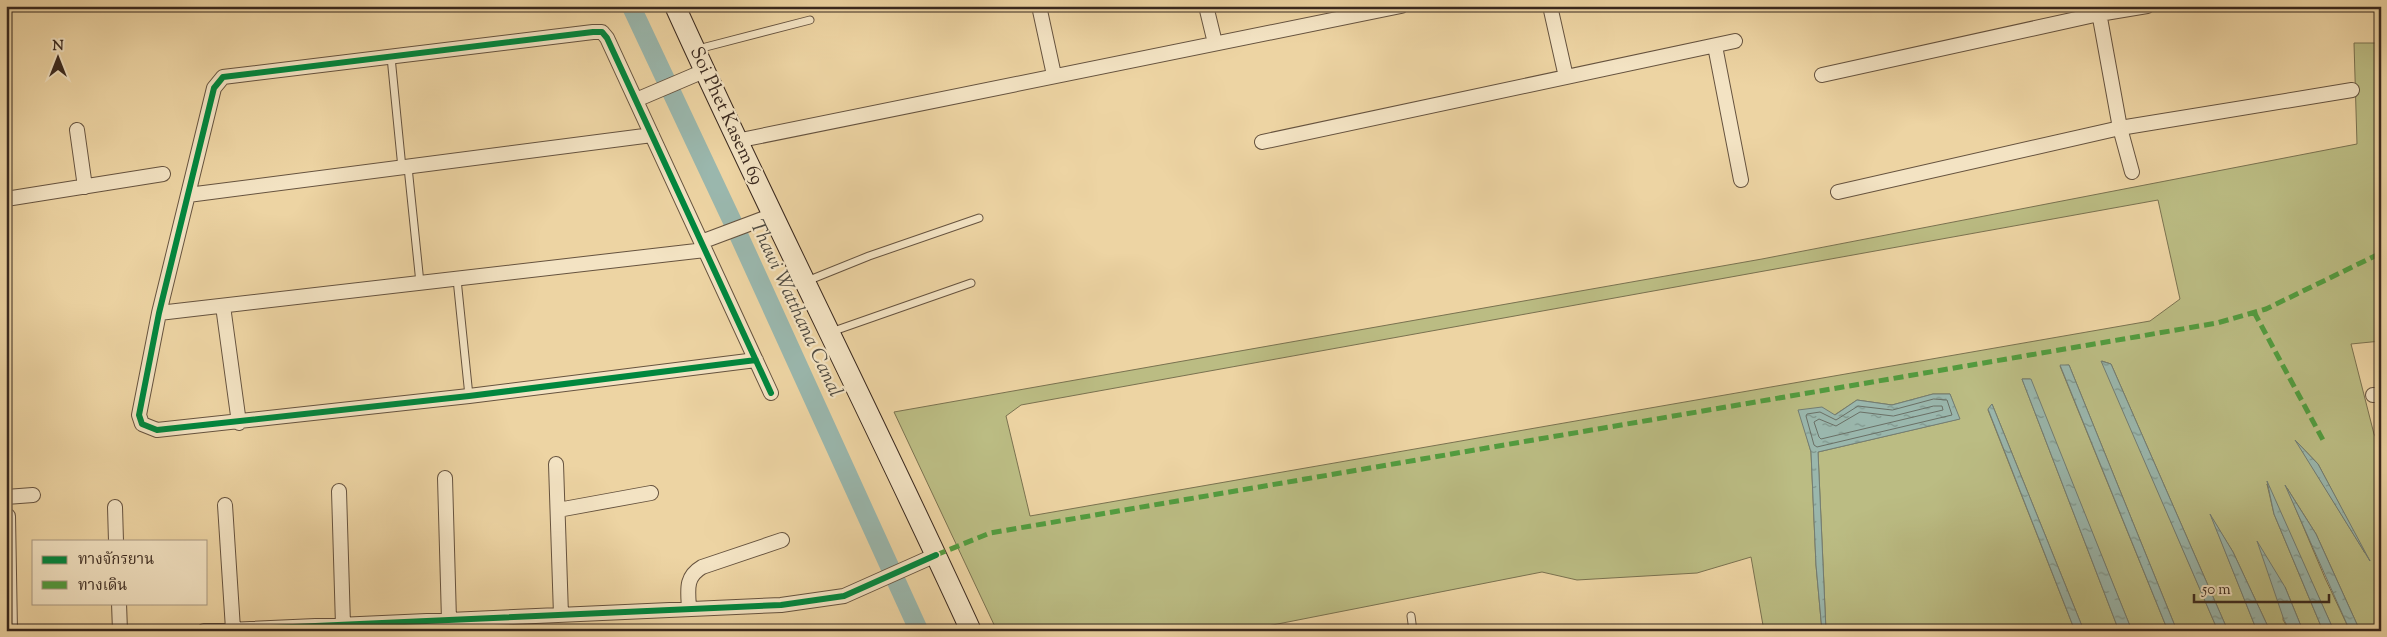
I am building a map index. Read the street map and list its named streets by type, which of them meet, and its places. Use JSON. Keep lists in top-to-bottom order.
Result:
{
  "streets": {
    "main road": ["Soi Phet Kasem 69"]
  },
  "water": ["Thawi Watthana Canal"],
  "legend": ["ทางจักรยาน", "ทางเดิน"],
  "scale_bar": "50 m",
  "north": "top"
}
